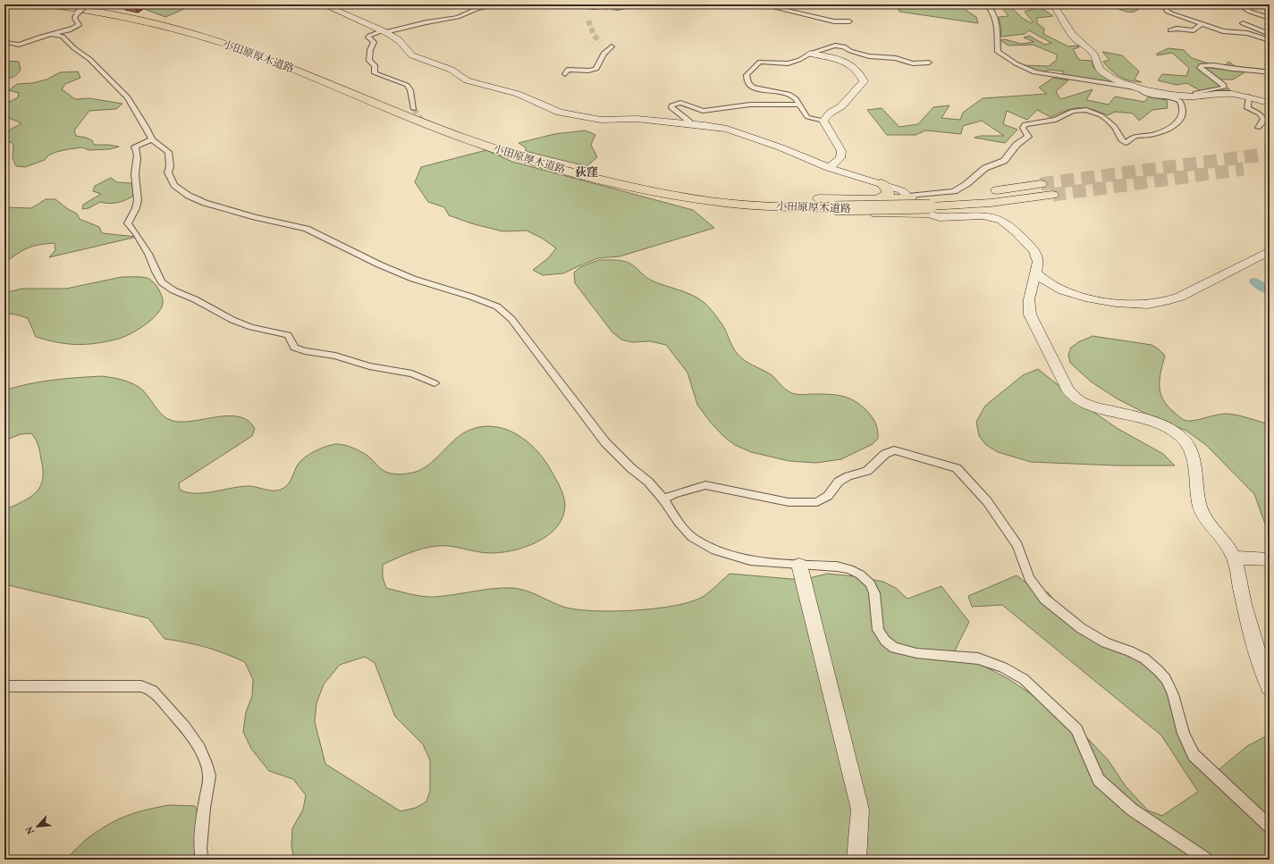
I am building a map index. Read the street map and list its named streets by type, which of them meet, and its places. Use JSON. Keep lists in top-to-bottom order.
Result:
{
  "streets": {
    "highway": ["小田原厚木道路"]
  },
  "districts": ["荻窪"],
  "north": "bottom left"
}
